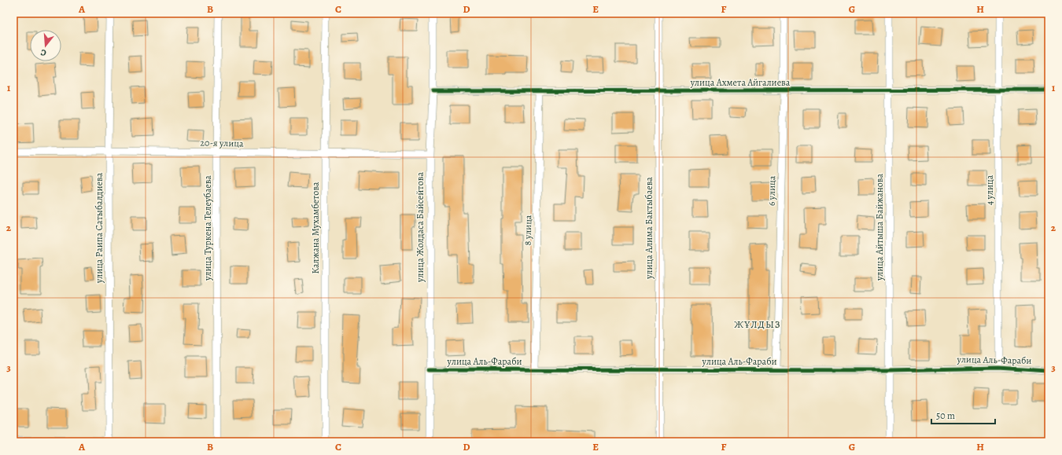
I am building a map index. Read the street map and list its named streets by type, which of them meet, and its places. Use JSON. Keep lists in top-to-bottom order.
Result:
{
  "streets": {
    "street": [
      "улица Ахмета Айгалиева",
      "20-я улица",
      "4 улица",
      "6 улица",
      "улица Жолдаса Байсейтова",
      "улица Айтыша Байжанова",
      "улица Раипа Сатыбалдиева",
      "улица Туркена Телеубаева",
      "Калжана Мухамбетова",
      "улица Алима Бактыбаева",
      "8 улица",
      "улица Аль-Фараби"
    ]
  },
  "crossings": [
    ["улица Ахмета Айгалиева", "4 улица"],
    ["улица Ахмета Айгалиева", "6 улица"],
    ["улица Ахмета Айгалиева", "улица Жолдаса Байсейтова"],
    ["улица Ахмета Айгалиева", "улица Айтыша Байжанова"],
    ["улица Ахмета Айгалиева", "улица Алима Бактыбаева"],
    ["улица Ахмета Айгалиева", "8 улица"],
    ["20-я улица", "улица Жолдаса Байсейтова"],
    ["20-я улица", "улица Раипа Сатыбалдиева"],
    ["20-я улица", "улица Туркена Телеубаева"],
    ["20-я улица", "Калжана Мухамбетова"],
    ["4 улица", "улица Аль-Фараби"],
    ["6 улица", "улица Аль-Фараби"],
    ["улица Жолдаса Байсейтова", "улица Аль-Фараби"],
    ["улица Айтыша Байжанова", "улица Аль-Фараби"],
    ["улица Алима Бактыбаева", "улица Аль-Фараби"],
    ["8 улица", "улица Аль-Фараби"]
  ],
  "districts": ["ЖҰЛДЫЗ"],
  "scale_bar": "50 m",
  "north": "bottom",
  "grid": {
    "columns": [
      "A",
      "B",
      "C",
      "D",
      "E",
      "F",
      "G",
      "H"
    ],
    "rows": ["1", "2", "3"]
  }
}
